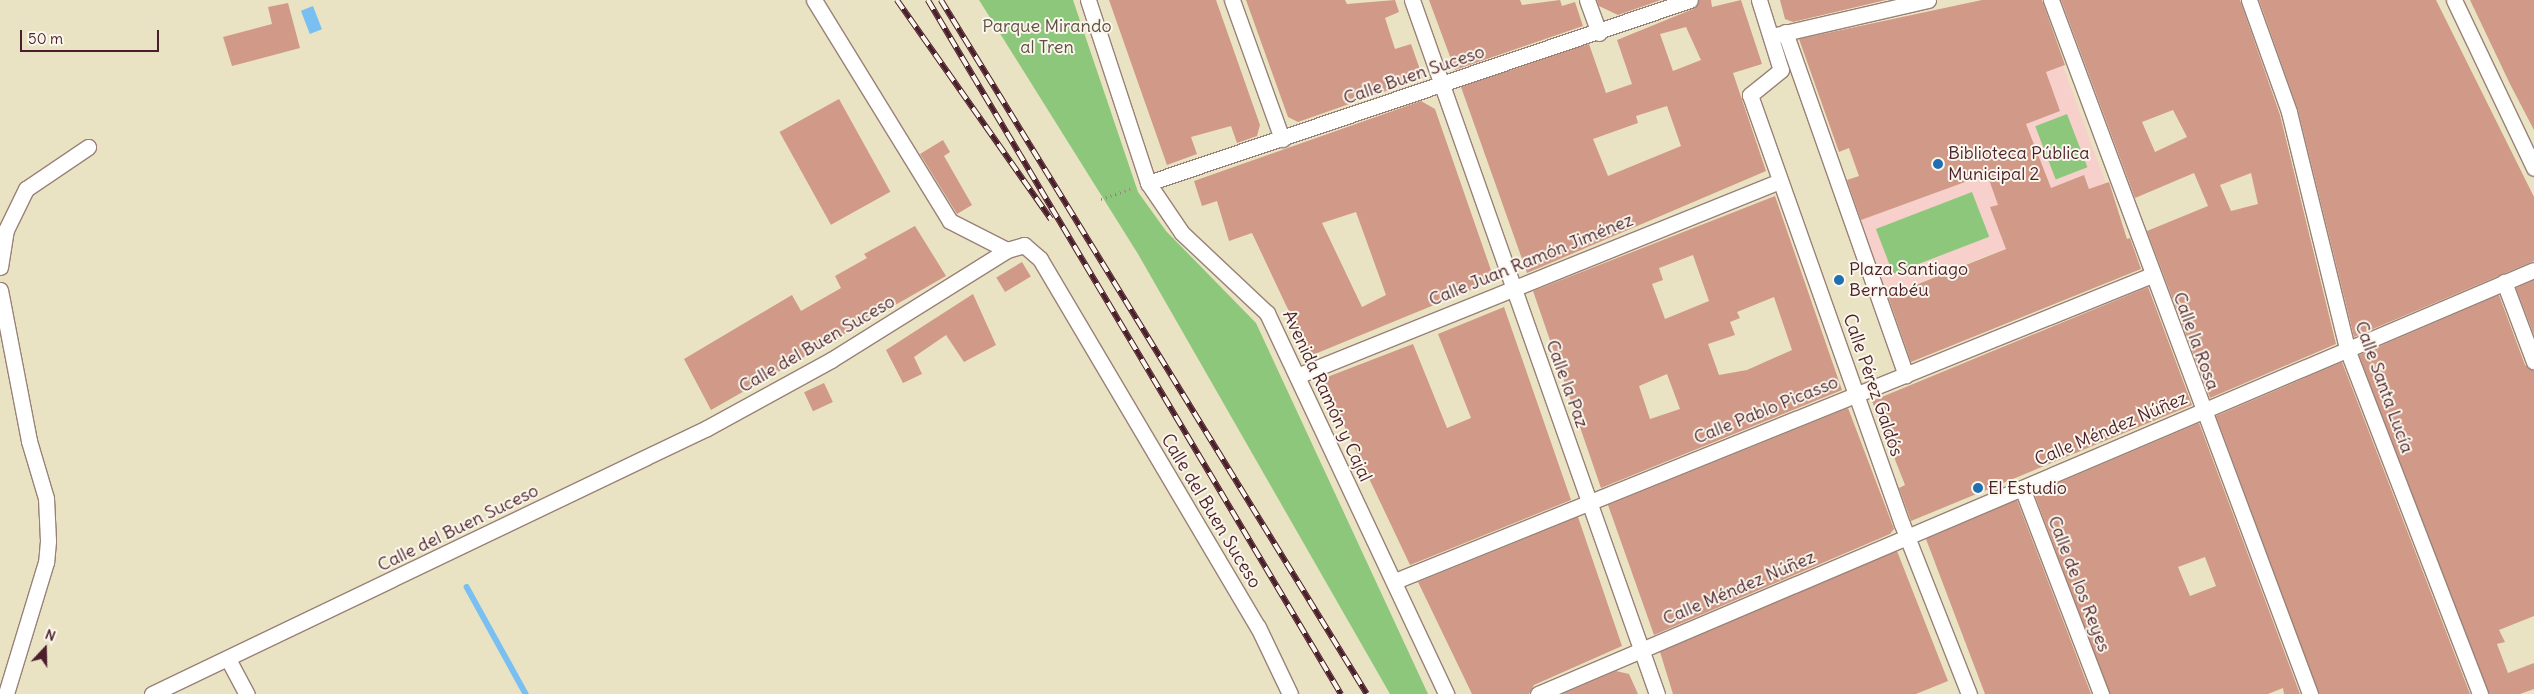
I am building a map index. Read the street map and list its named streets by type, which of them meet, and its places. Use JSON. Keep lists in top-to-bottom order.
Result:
{
  "streets": {
    "street": [
      "Calle Buen Suceso",
      "Calle Juan Ramón Jiménez",
      "Calle la Rosa",
      "Calle del Buen Suceso",
      "Calle la Paz",
      "Calle Pérez Galdós",
      "Calle Santa Lucía",
      "Avenida Ramón y Cajal",
      "Calle Pablo Picasso",
      "Calle Méndez Núñez",
      "Calle de los Reyes"
    ]
  },
  "crossings": [
    ["Calle Buen Suceso", "Calle la Paz"],
    ["Calle Buen Suceso", "Avenida Ramón y Cajal"],
    ["Calle Juan Ramón Jiménez", "Calle la Paz"],
    ["Calle Juan Ramón Jiménez", "Calle Pérez Galdós"],
    ["Calle Juan Ramón Jiménez", "Avenida Ramón y Cajal"],
    ["Calle la Rosa", "Calle Pablo Picasso"],
    ["Calle la Rosa", "Calle Méndez Núñez"],
    ["Calle la Paz", "Calle Pablo Picasso"],
    ["Calle la Paz", "Calle Méndez Núñez"],
    ["Calle Pérez Galdós", "Calle Pablo Picasso"],
    ["Calle Pérez Galdós", "Calle Méndez Núñez"],
    ["Calle Santa Lucía", "Calle Méndez Núñez"],
    ["Avenida Ramón y Cajal", "Calle Pablo Picasso"],
    ["Calle Méndez Núñez", "Calle de los Reyes"]
  ],
  "parks": ["Parque Mirando al Tren"],
  "places": ["Biblioteca Pública Municipal 2", "Plaza Santiago Bernabéu", "El Estudio"],
  "scale_bar": "50 m",
  "north": "top"
}
